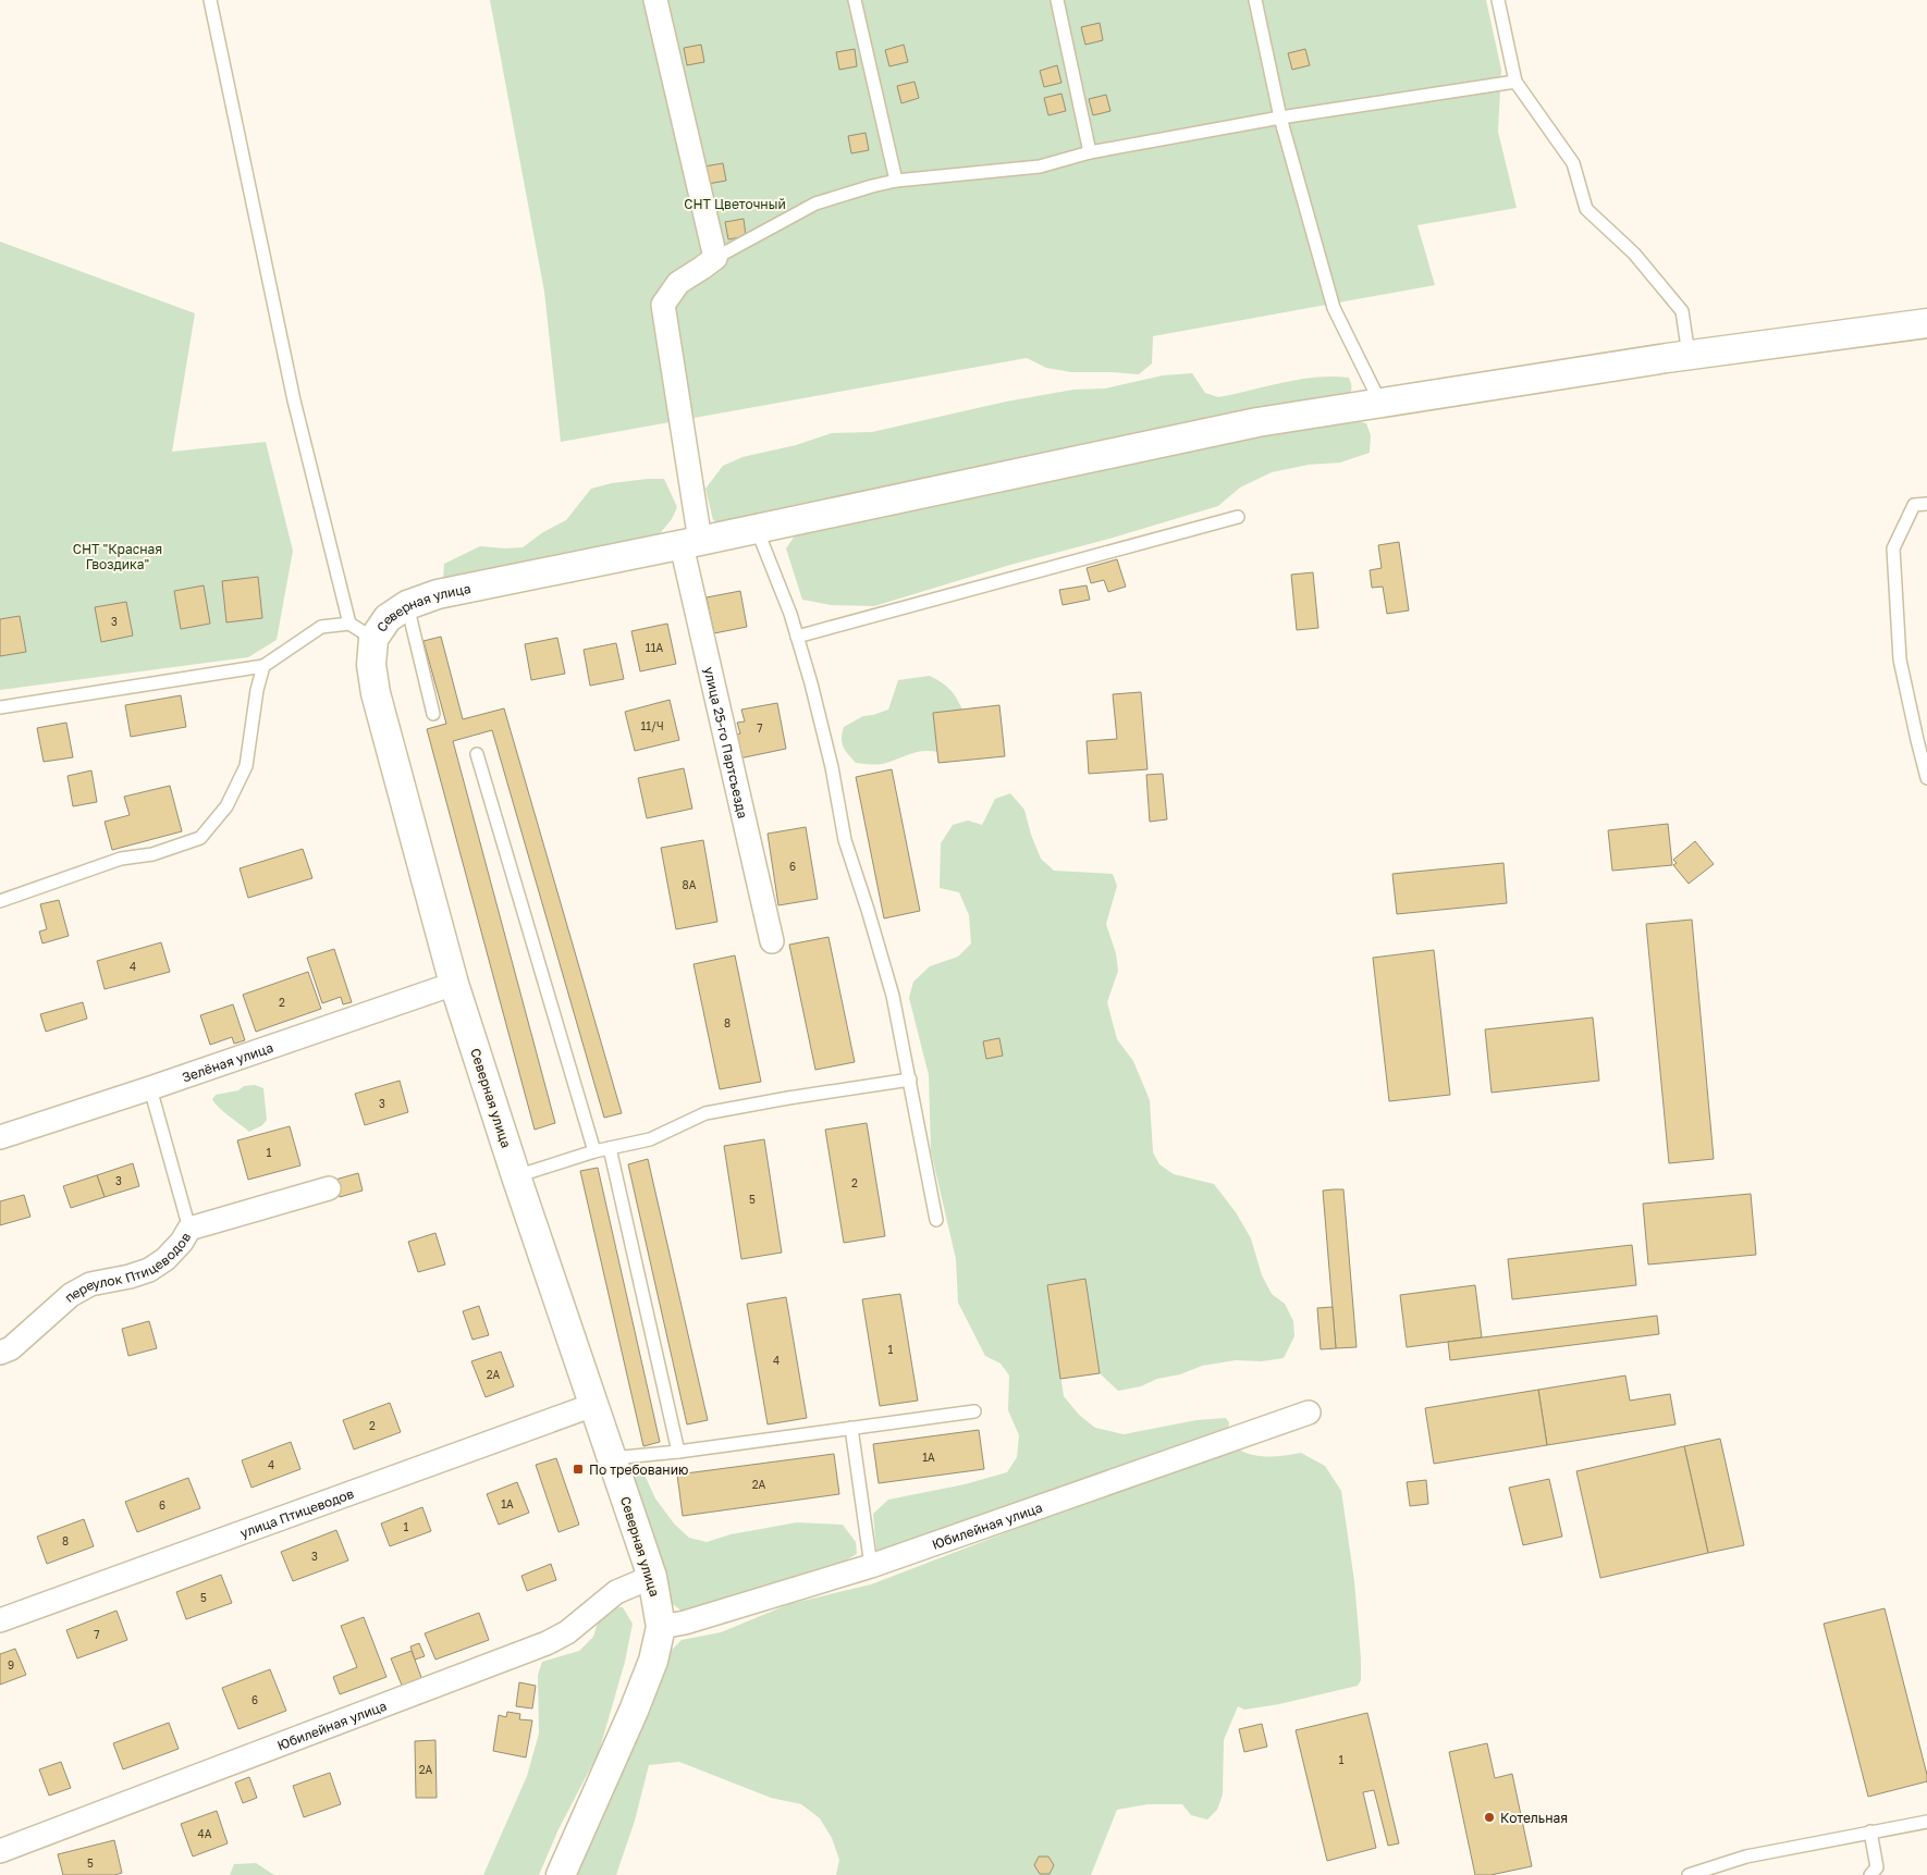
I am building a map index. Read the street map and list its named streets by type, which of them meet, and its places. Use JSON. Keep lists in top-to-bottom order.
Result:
{
  "streets": {
    "street": [
      "Северная улица",
      "улица 25-го Партсъезда",
      "Зелёная улица",
      "переулок Птицеводов",
      "улица Птицеводов",
      "Юбилейная улица"
    ]
  },
  "crossings": [
    ["Северная улица", "улица 25-го Партсъезда"],
    ["Северная улица", "Зелёная улица"],
    ["Северная улица", "улица Птицеводов"],
    ["Северная улица", "Юбилейная улица"]
  ],
  "parks": ["СНТ Цветочный", "СНТ \"Красная Гвоздика\""],
  "places": {
    "transit": ["По требованию"],
    "other": ["Котельная"]
  },
  "house_numbers": [
    "3",
    "11А",
    "11/Ч",
    "7",
    "6",
    "8А",
    "4",
    "2",
    "8",
    "3",
    "1",
    "3",
    "2",
    "5",
    "1",
    "4",
    "2А",
    "2",
    "1А",
    "4",
    "2А",
    "1А",
    "6",
    "1",
    "8",
    "3",
    "5",
    "7",
    "9",
    "6",
    "1",
    "2А",
    "4А",
    "5"
  ]
}
